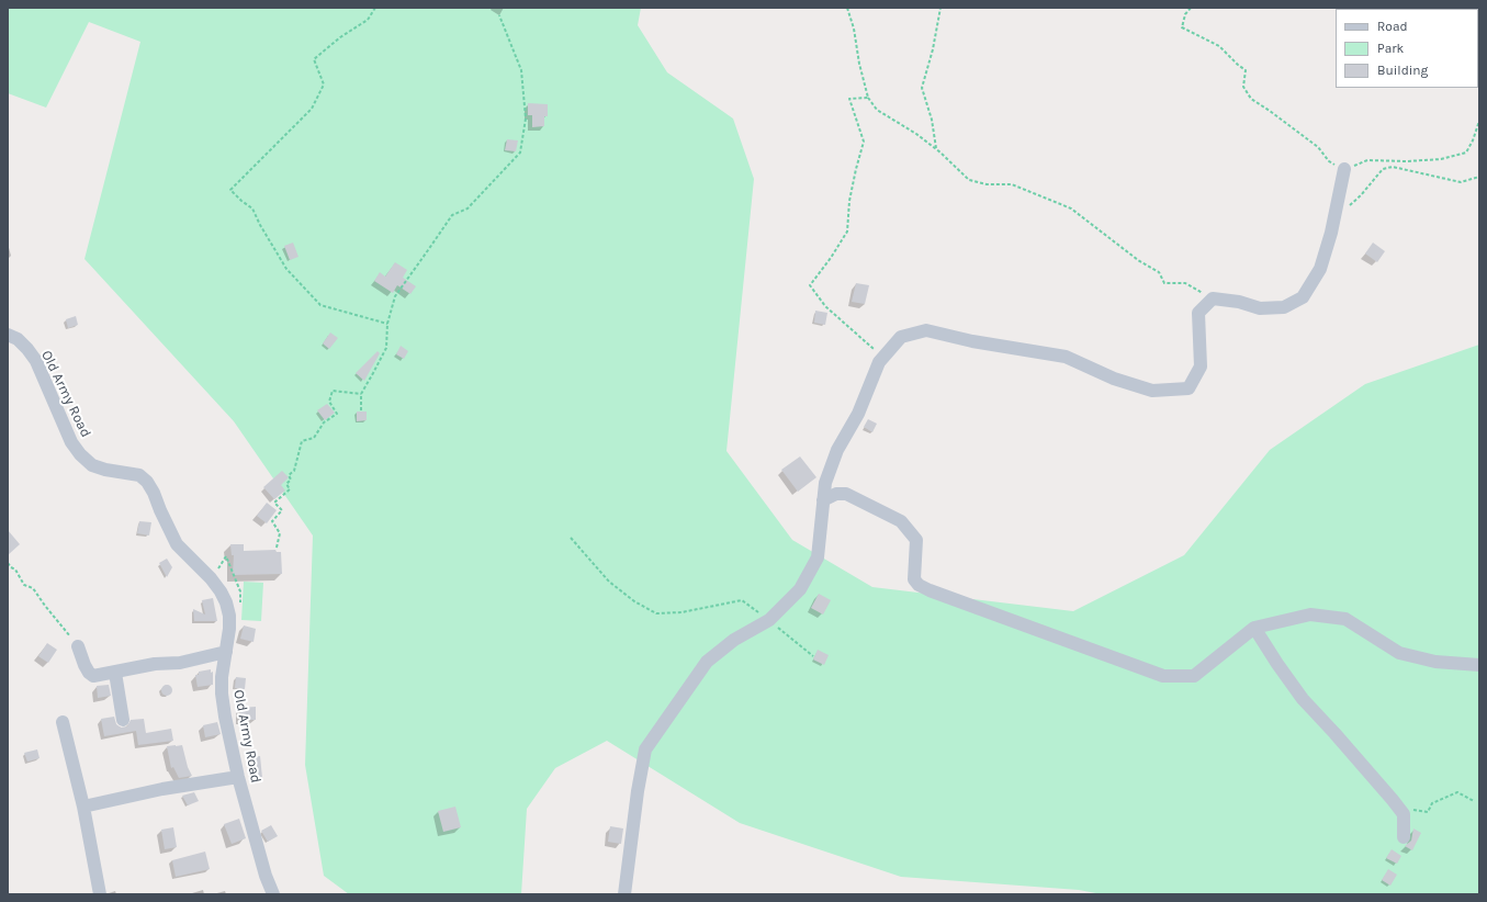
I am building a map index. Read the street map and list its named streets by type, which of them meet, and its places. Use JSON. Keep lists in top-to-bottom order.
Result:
{
  "streets": {
    "street": ["Old Army Road"]
  },
  "legend": ["Road", "Park", "Building"]
}
